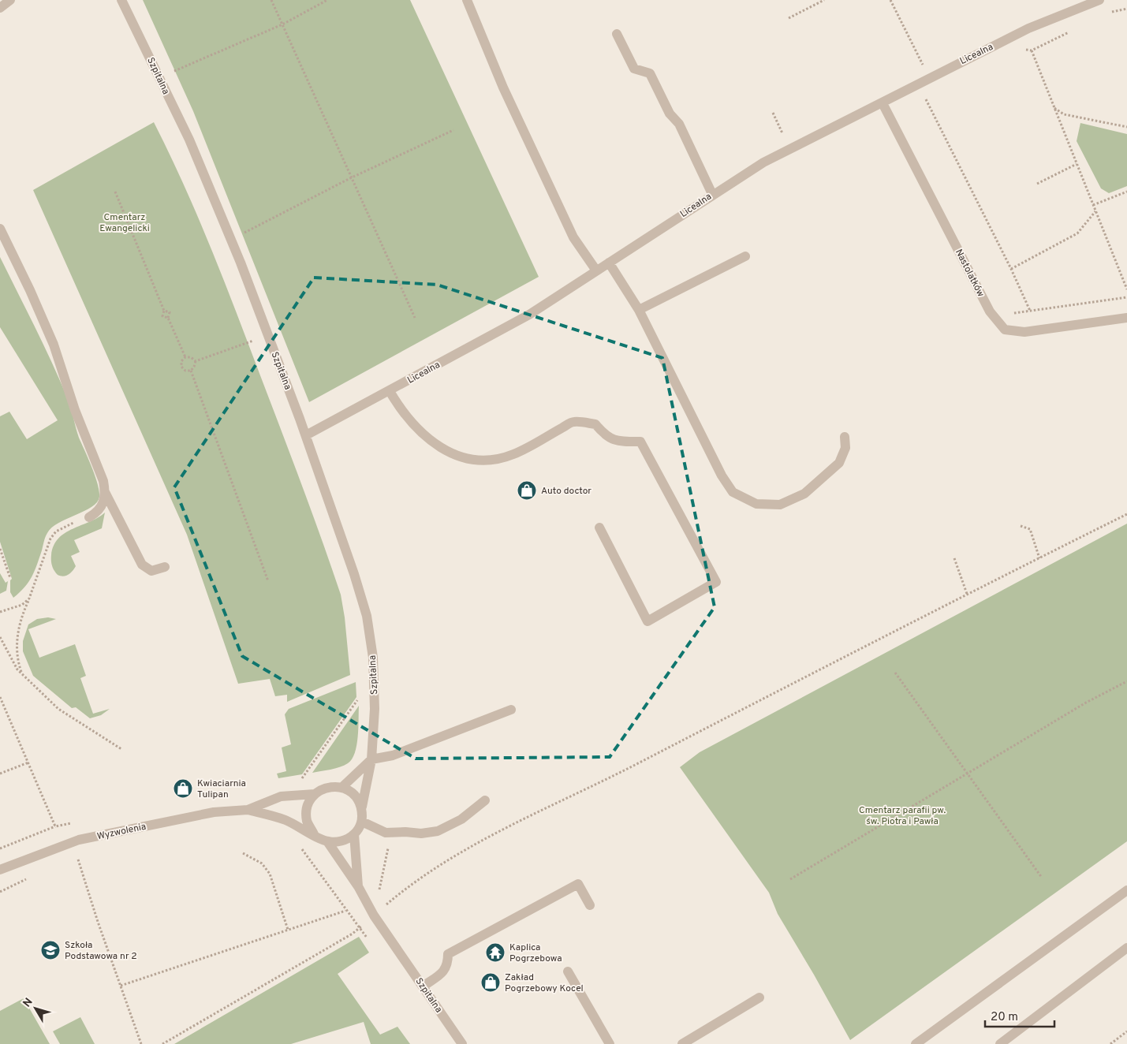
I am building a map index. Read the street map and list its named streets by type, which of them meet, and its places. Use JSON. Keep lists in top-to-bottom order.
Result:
{
  "streets": {
    "street": [
      "Licealna",
      "Szpitalna",
      "Nastolatków",
      "Wyzwolenia"
    ]
  },
  "crossings": [
    ["Licealna", "Szpitalna"],
    ["Licealna", "Nastolatków"],
    ["Szpitalna", "Wyzwolenia"]
  ],
  "parks": ["Cmentarz Ewangelicki", "Cmentarz parafii pw. św. Piotra i Pawła"],
  "places": {
    "shop": ["Auto doctor", "Kwiaciarnia Tulipan", "Zakład Pogrzebowy Kocel"],
    "school or university": ["Szkoła Podstawowa nr 2"],
    "temple": ["Kaplica Pogrzebowa"]
  },
  "scale_bar": "20 m",
  "north": "top left"
}
